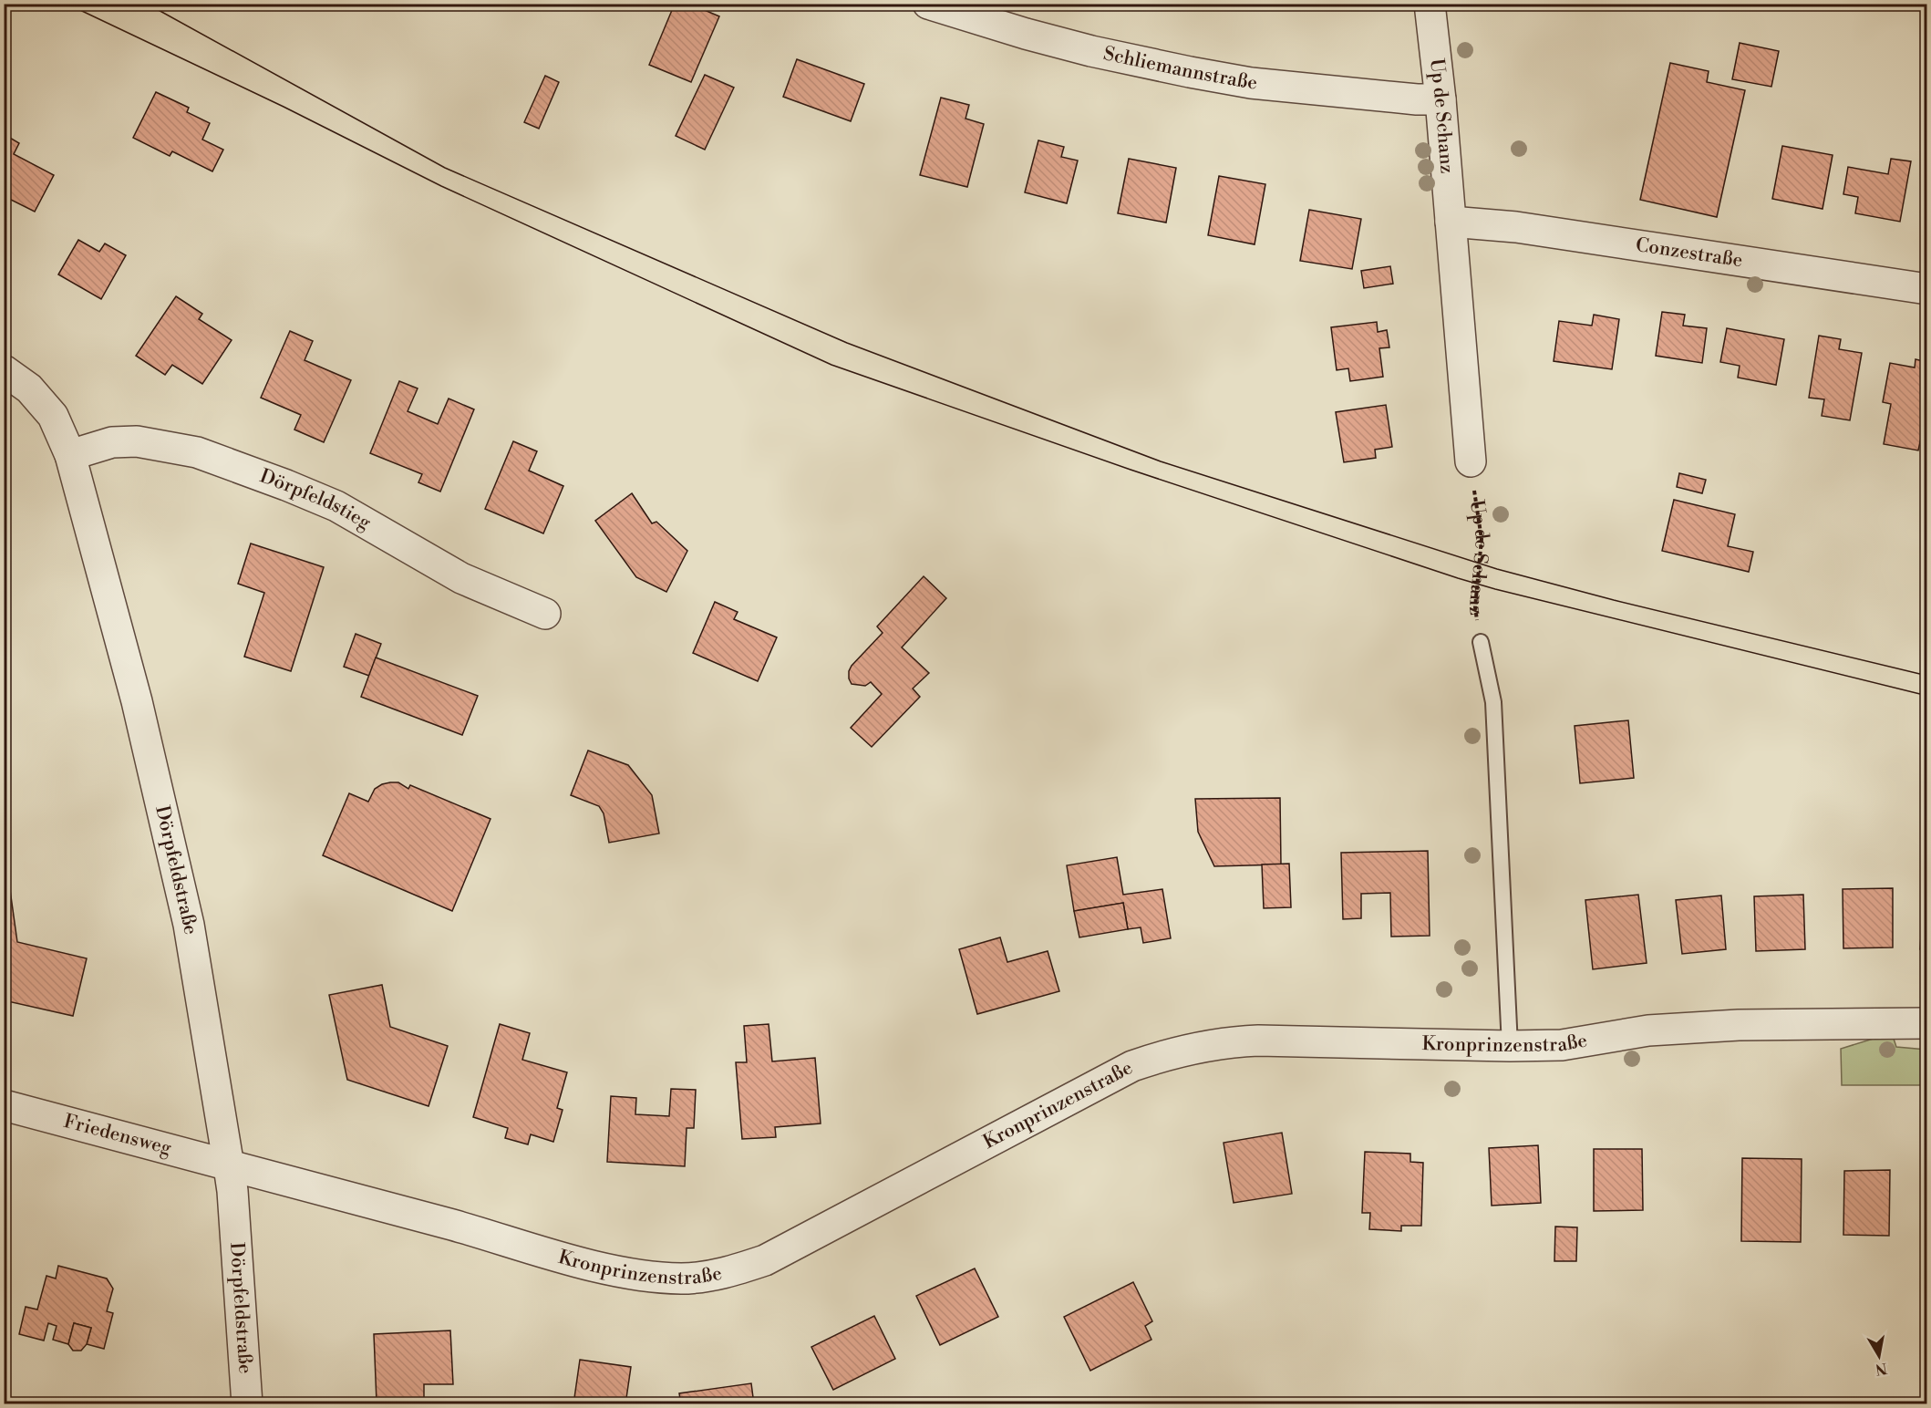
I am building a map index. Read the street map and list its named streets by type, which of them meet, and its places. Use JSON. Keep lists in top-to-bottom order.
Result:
{
  "streets": {
    "street": [
      "Schliemannstraße",
      "Up de Schanz",
      "Conzestraße",
      "Dörpfeldstieg",
      "Dörpfeldstraße",
      "Kronprinzenstraße",
      "Friedensweg"
    ]
  },
  "crossings": [
    ["Schliemannstraße", "Up de Schanz"],
    ["Up de Schanz", "Conzestraße"],
    ["Up de Schanz", "Kronprinzenstraße"],
    ["Dörpfeldstieg", "Dörpfeldstraße"],
    ["Dörpfeldstraße", "Kronprinzenstraße"],
    ["Dörpfeldstraße", "Friedensweg"],
    ["Kronprinzenstraße", "Friedensweg"]
  ],
  "north": "bottom"
}
